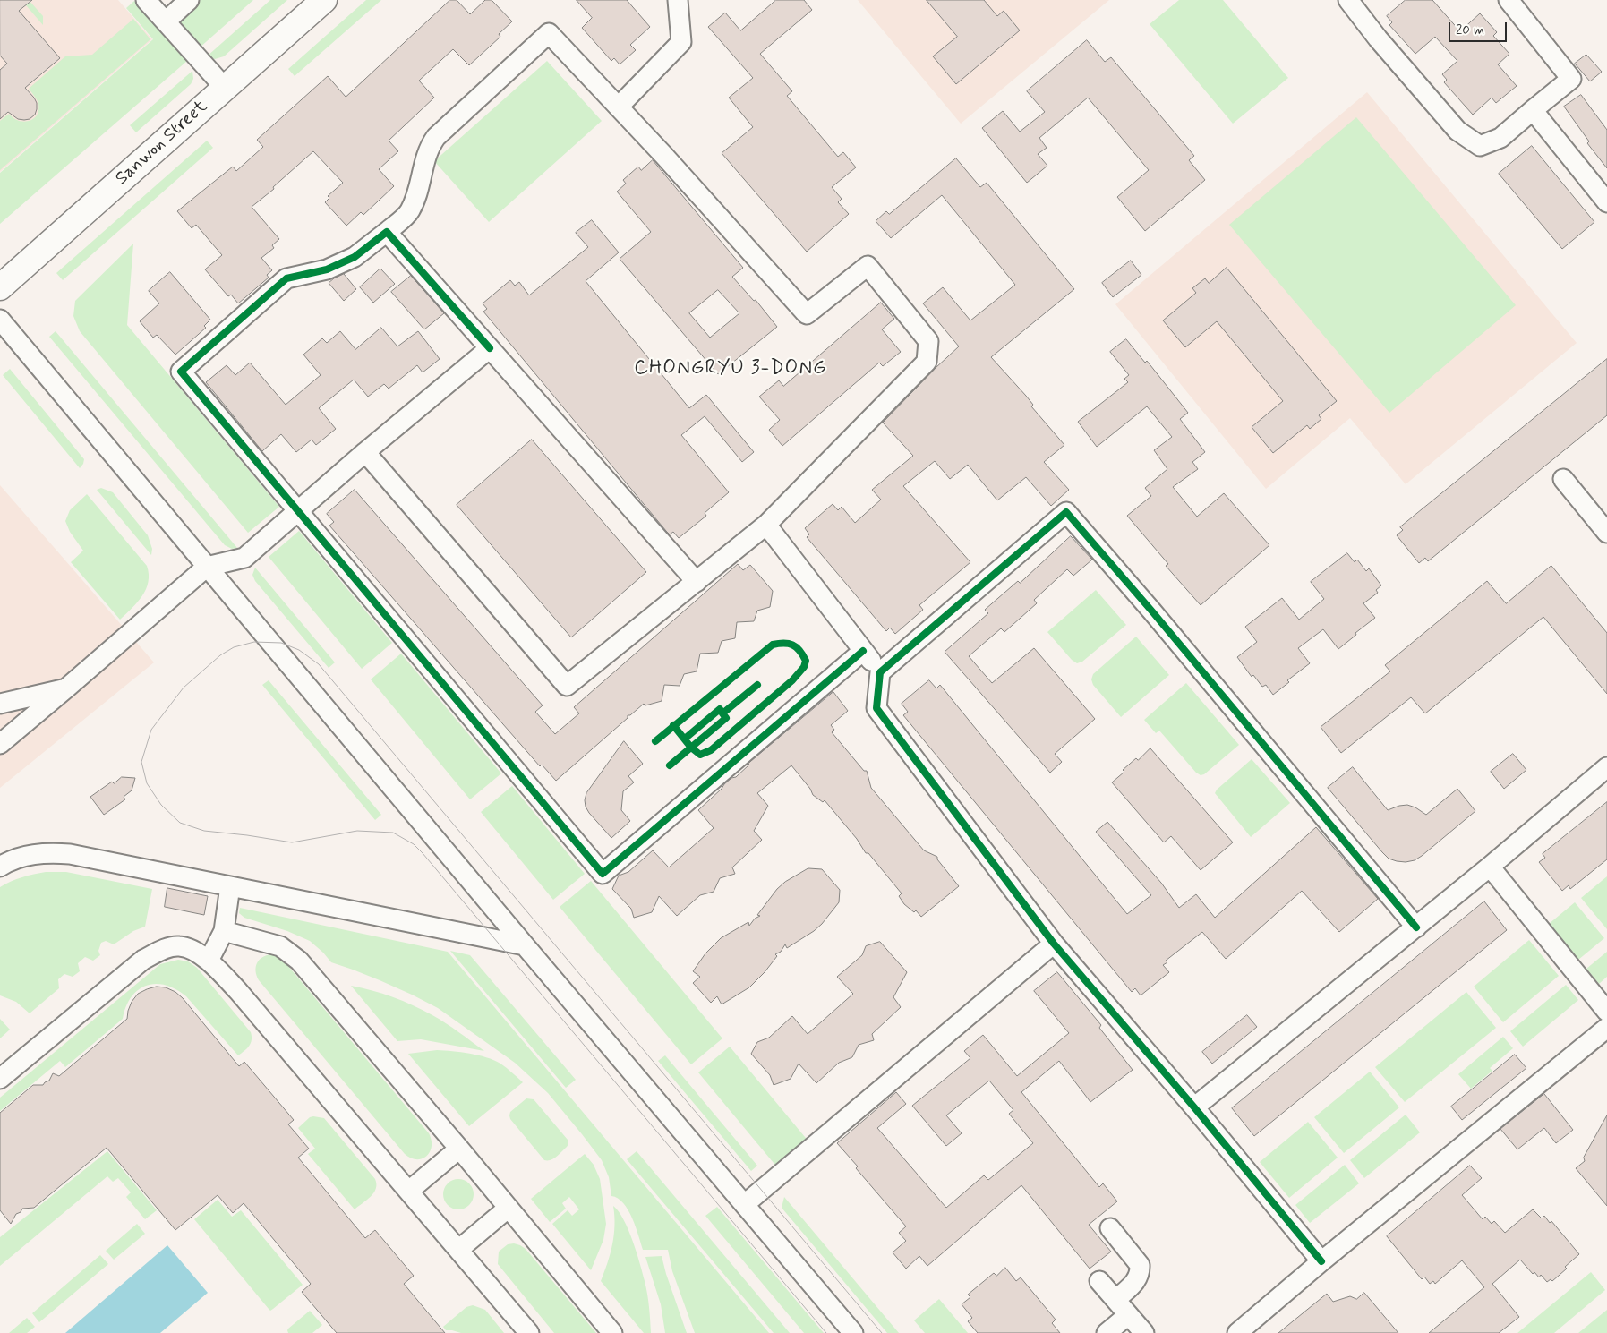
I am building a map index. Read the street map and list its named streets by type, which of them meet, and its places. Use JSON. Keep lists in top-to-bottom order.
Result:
{
  "streets": {
    "main road": ["Sanwon Street"]
  },
  "districts": ["CHONGRYU 3-DONG"],
  "scale_bar": "20 m"
}
